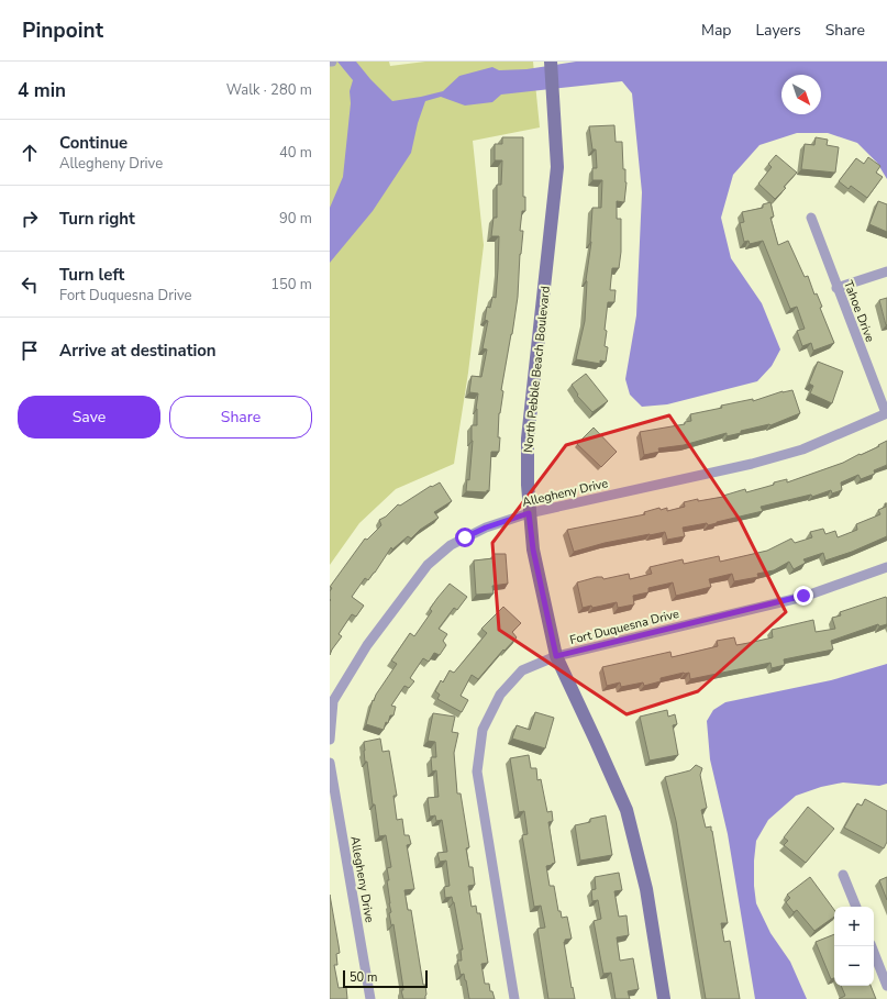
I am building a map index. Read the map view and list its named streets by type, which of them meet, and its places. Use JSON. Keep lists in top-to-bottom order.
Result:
{
  "streets": {
    "street": [
      "Tahoe Drive",
      "North Pebble Beach Boulevard",
      "Allegheny Drive",
      "Fort Duquesna Drive"
    ]
  },
  "crossings": [
    ["Tahoe Drive", "Allegheny Drive"],
    ["North Pebble Beach Boulevard", "Allegheny Drive"],
    ["North Pebble Beach Boulevard", "Fort Duquesna Drive"]
  ],
  "scale_bar": "50 m",
  "north": "bottom right",
  "page": {
    "header": "Pinpoint",
    "nav": ["Map", "Layers", "Share"],
    "heading": ["4 min", "Walk · 280 m"],
    "list": [
      ["Continue", "Allegheny Drive", "40 m"],
      ["Turn right", "90 m"],
      ["Turn left", "Fort Duquesna Drive", "150 m"],
      "Arrive at destination"
    ],
    "buttons": ["Save", "Share"],
    "map_buttons": ["+", "−"],
    "scale": "50 m"
  }
}
